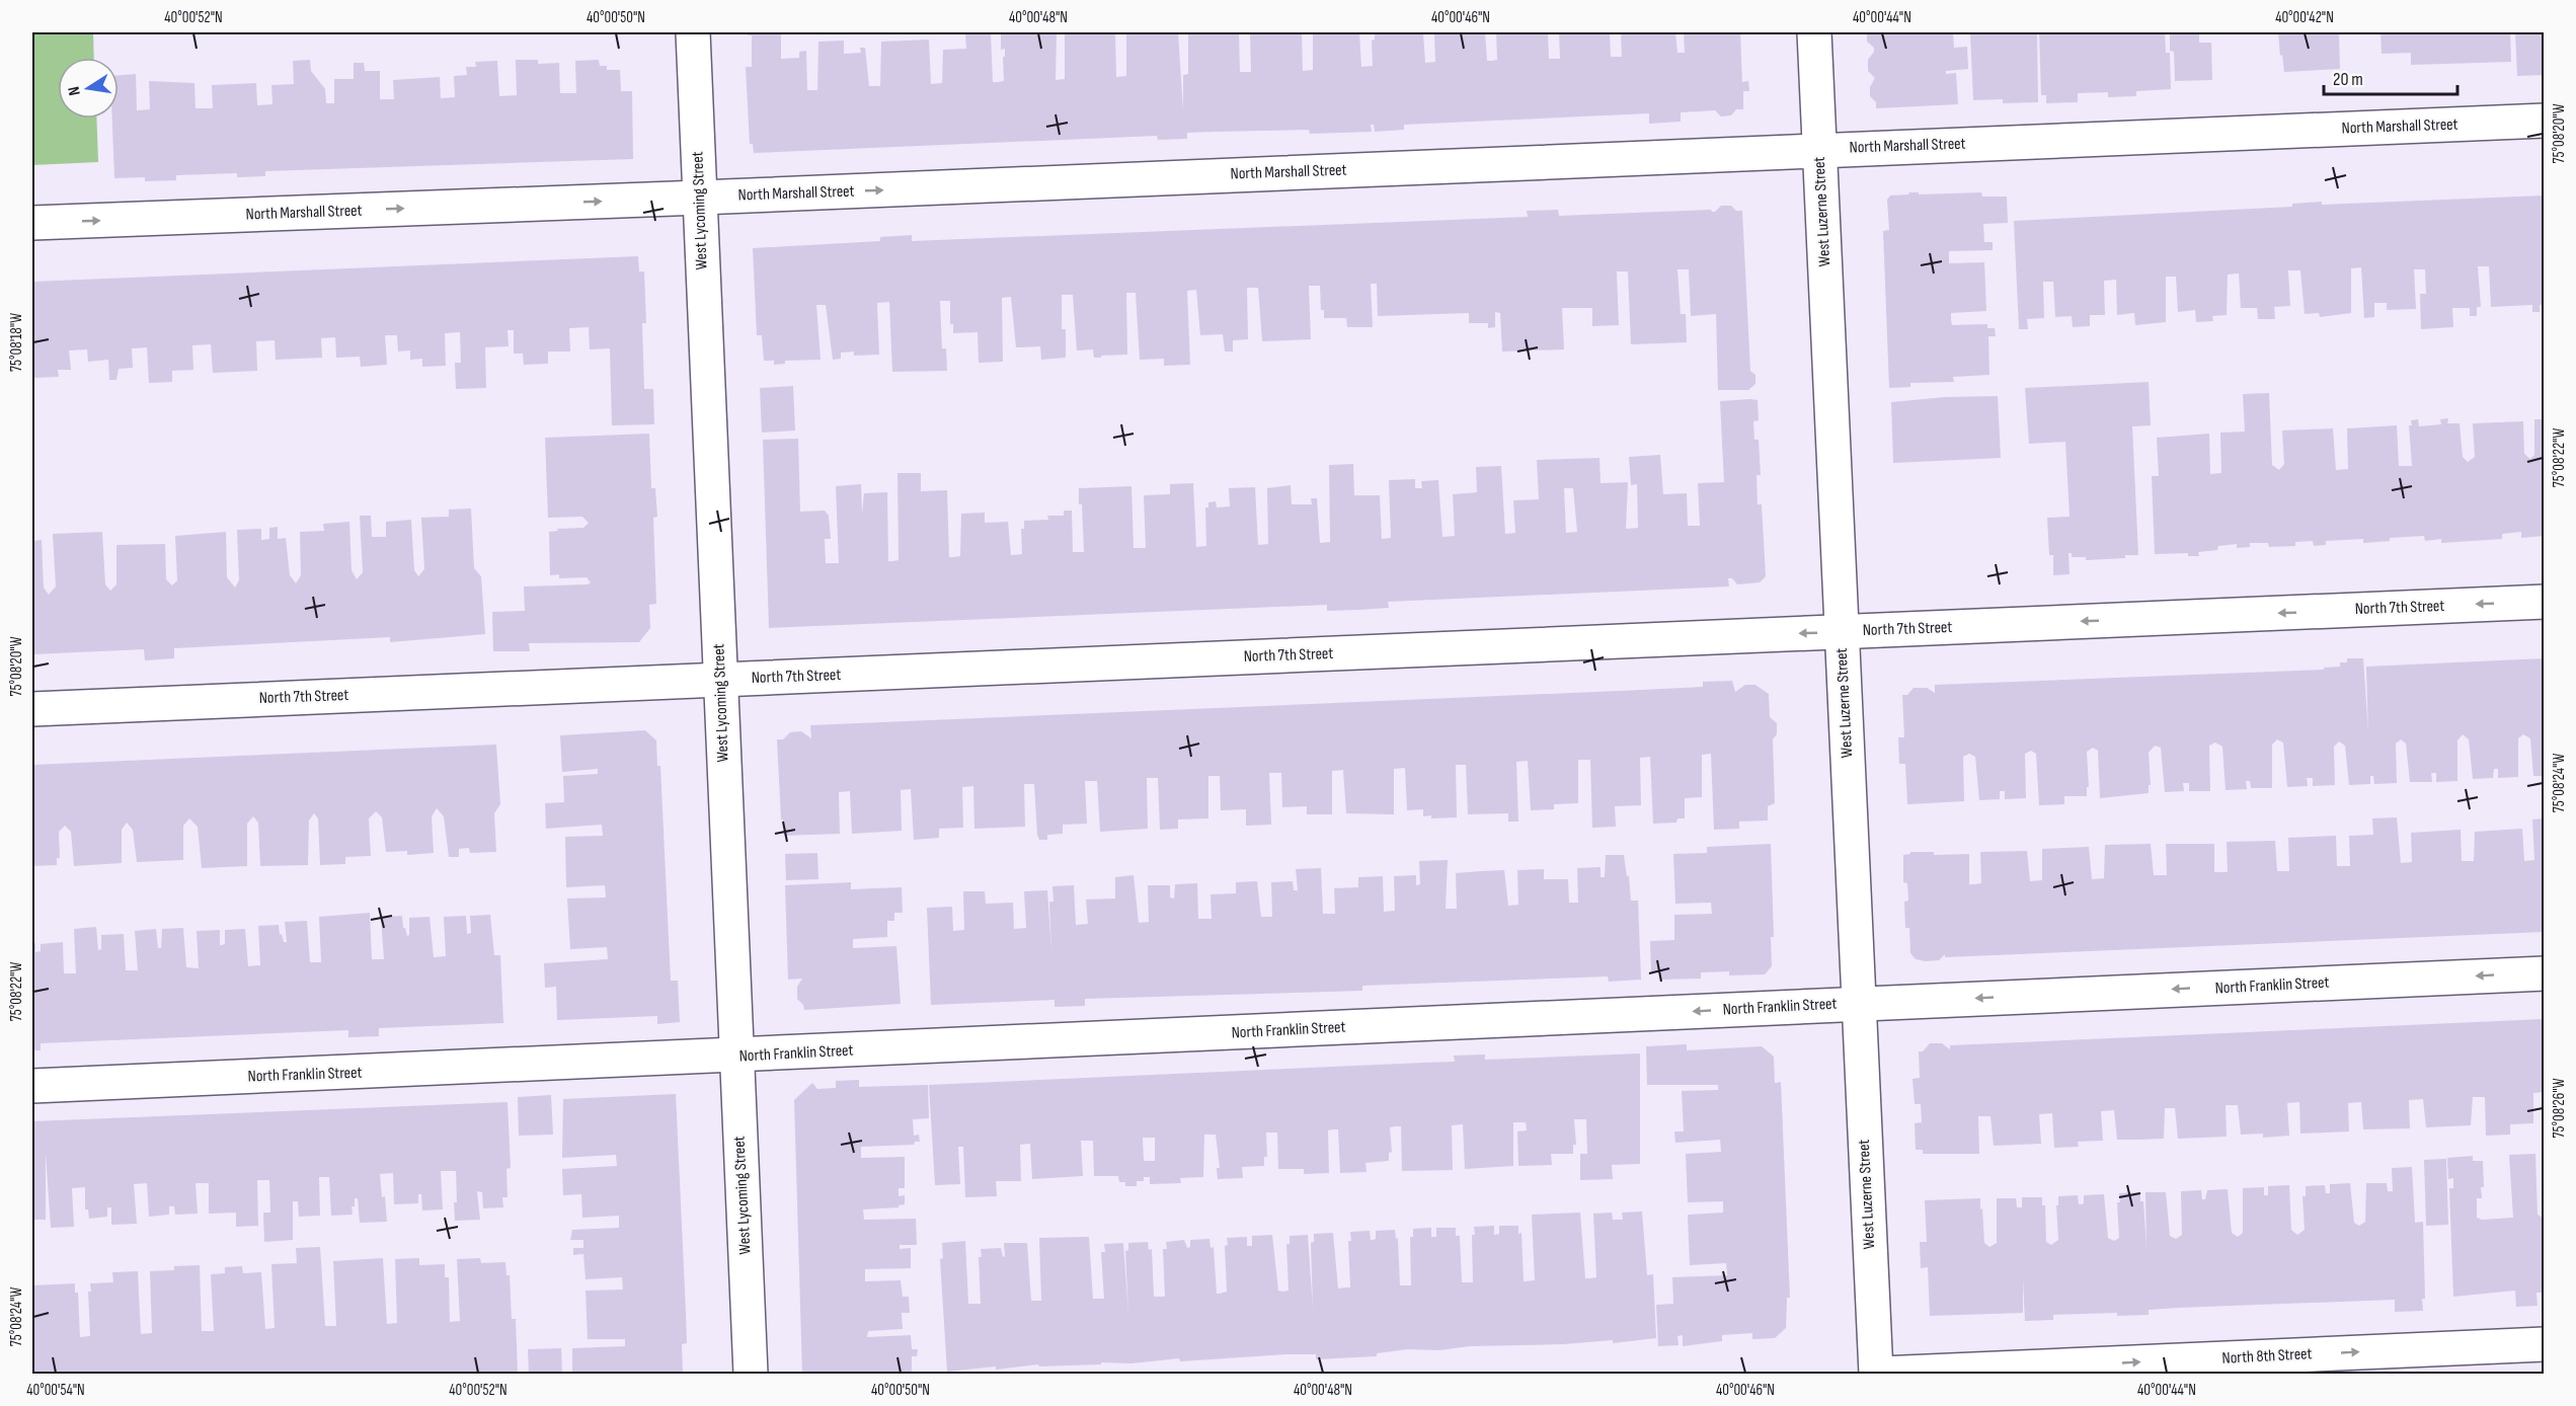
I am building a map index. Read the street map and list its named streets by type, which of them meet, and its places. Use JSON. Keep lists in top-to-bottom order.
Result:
{
  "streets": {
    "street": [
      "North Marshall Street",
      "West Lycoming Street",
      "West Luzerne Street",
      "North 7th Street",
      "North Franklin Street",
      "North 8th Street"
    ]
  },
  "crossings": [
    ["North Marshall Street", "West Lycoming Street"],
    ["North Marshall Street", "West Luzerne Street"],
    ["West Lycoming Street", "North 7th Street"],
    ["West Lycoming Street", "North Franklin Street"],
    ["West Luzerne Street", "North 7th Street"],
    ["West Luzerne Street", "North Franklin Street"]
  ],
  "one_way": [
    "North Marshall Street",
    "North 7th Street",
    "North Franklin Street",
    "North 8th Street"
  ],
  "scale_bar": "20 m",
  "north": "left",
  "coordinates": [
    "40°00'52\"N",
    "40°00'50\"N",
    "40°00'48\"N",
    "40°00'46\"N",
    "40°00'44\"N",
    "40°00'42\"N",
    "75°08'20\"W",
    "75°08'18\"W",
    "75°08'22\"W",
    "75°08'24\"W",
    "75°08'26\"W",
    "40°00'54\"N"
  ]
}
